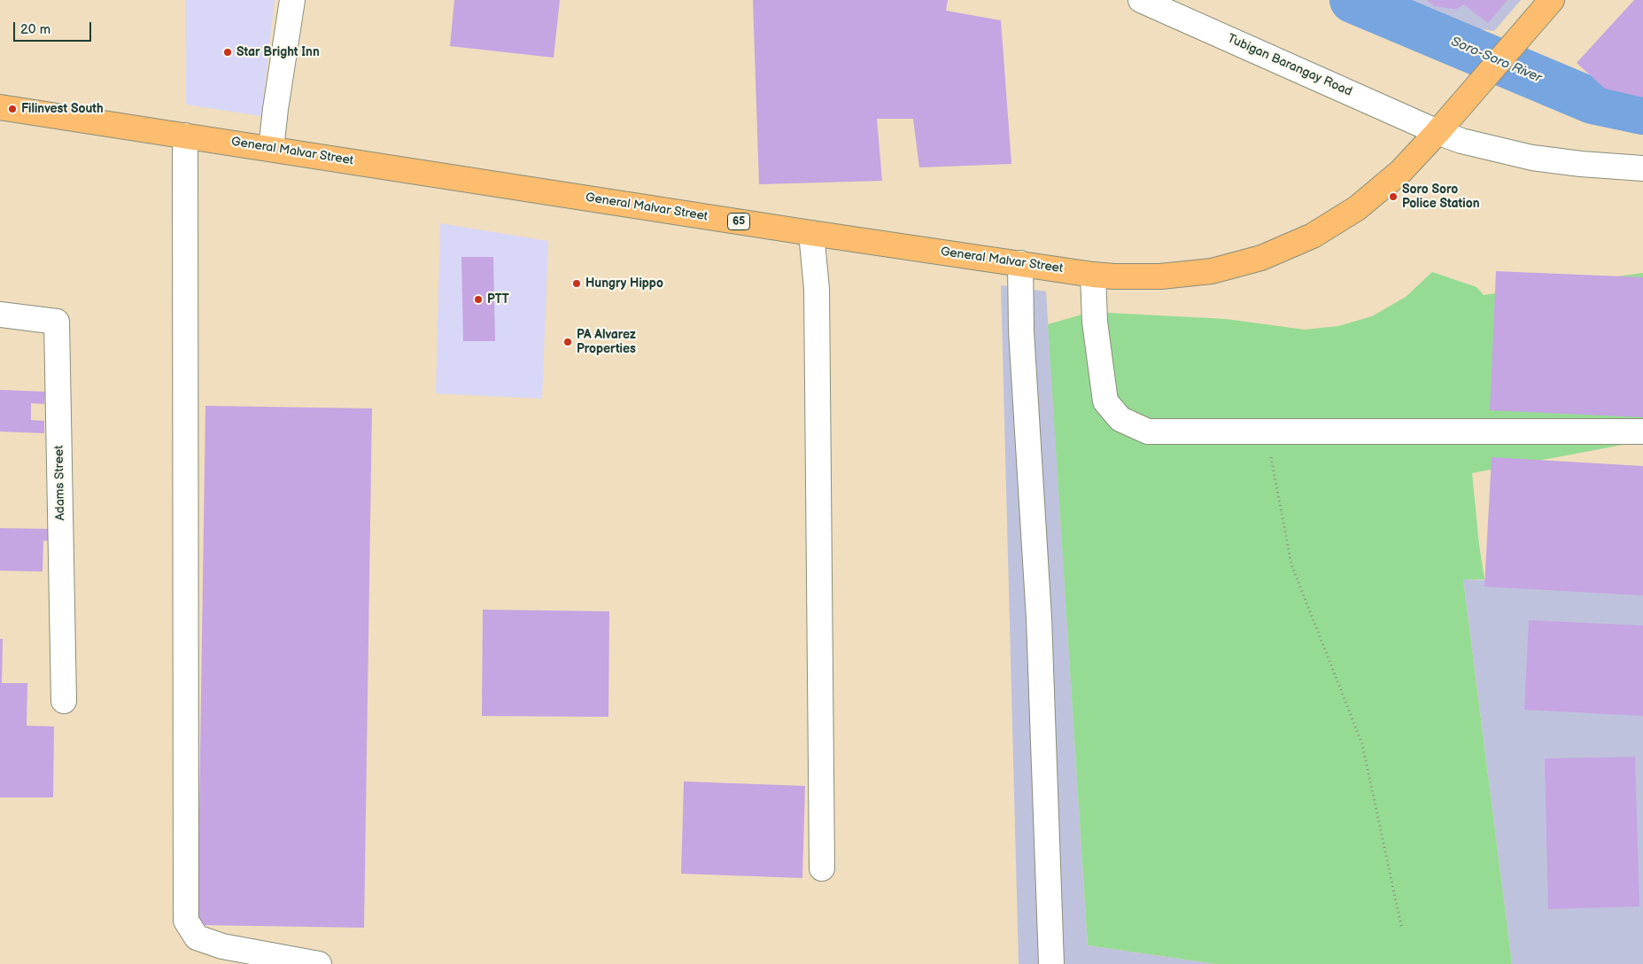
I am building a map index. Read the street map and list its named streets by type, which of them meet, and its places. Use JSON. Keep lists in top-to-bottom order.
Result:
{
  "streets": {
    "highway": ["General Malvar Street", "65"],
    "street": ["Tubigan Barangay Road", "Adams Street"]
  },
  "crossings": [
    ["Tubigan Barangay Road", "General Malvar Street"],
    ["Tubigan Barangay Road", "65"],
    ["General Malvar Street", "65"]
  ],
  "water": ["Soro-Soro River"],
  "places": [
    "Star Bright Inn",
    "Filinvest South",
    "Soro Soro Police Station",
    "Hungry Hippo",
    "PTT",
    "PA Alvarez Properties"
  ],
  "scale_bar": "20 m"
}
